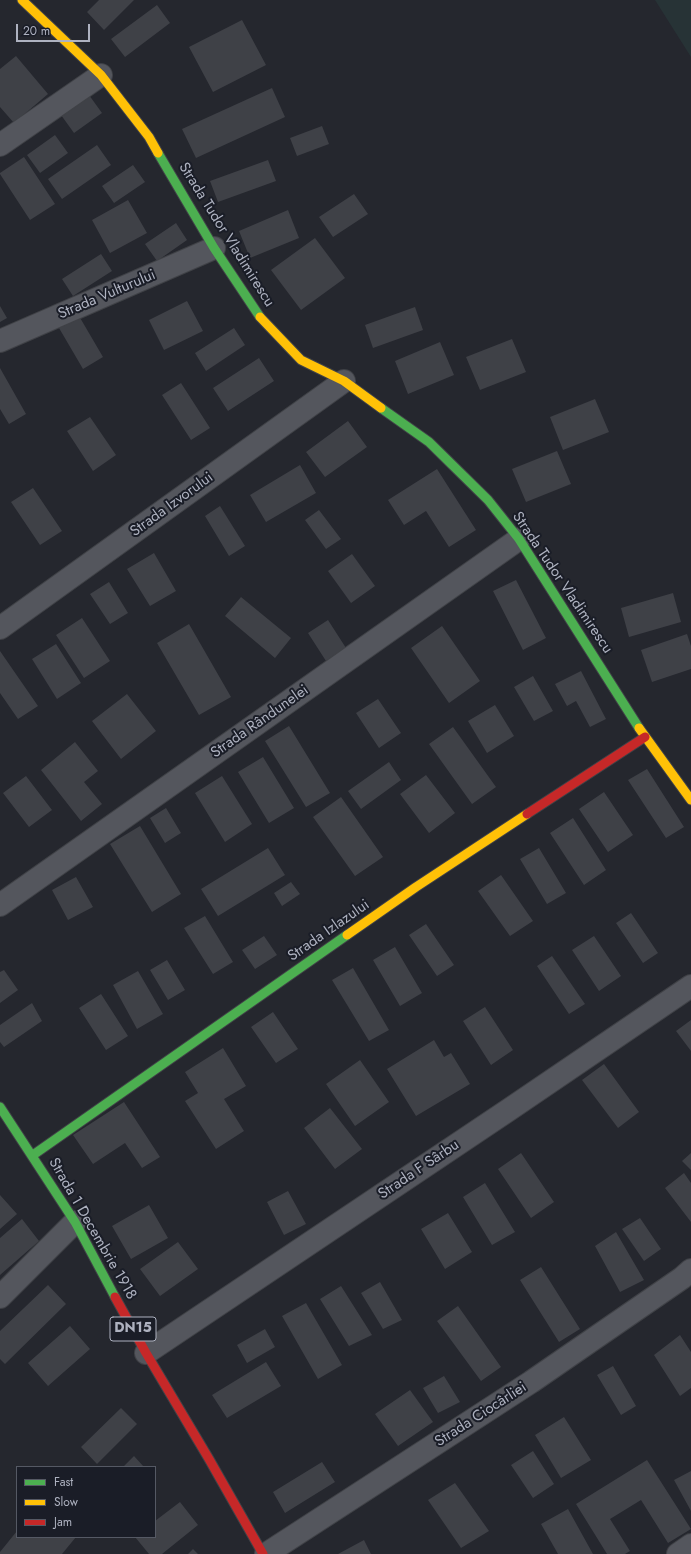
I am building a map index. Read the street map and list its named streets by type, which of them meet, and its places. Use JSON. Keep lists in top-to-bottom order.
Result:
{
  "streets": {
    "street": [
      "Strada Tudor Vladimirescu",
      "Strada Vulturului",
      "Strada Izvorului",
      "Strada Rândunelei",
      "Strada Izlazului",
      "Strada F Sârbu",
      "Strada 1 Decembrie 1918",
      "DN15",
      "Strada Ciocârliei"
    ]
  },
  "crossings": [
    ["Strada Tudor Vladimirescu", "Strada Vulturului"],
    ["Strada Tudor Vladimirescu", "Strada Izvorului"],
    ["Strada Tudor Vladimirescu", "Strada Rândunelei"],
    ["Strada Tudor Vladimirescu", "Strada Izlazului"],
    ["Strada Izlazului", "Strada 1 Decembrie 1918"],
    ["Strada F Sârbu", "Strada 1 Decembrie 1918"]
  ],
  "legend": ["Fast", "Slow", "Jam"],
  "scale_bar": "20 m"
}
